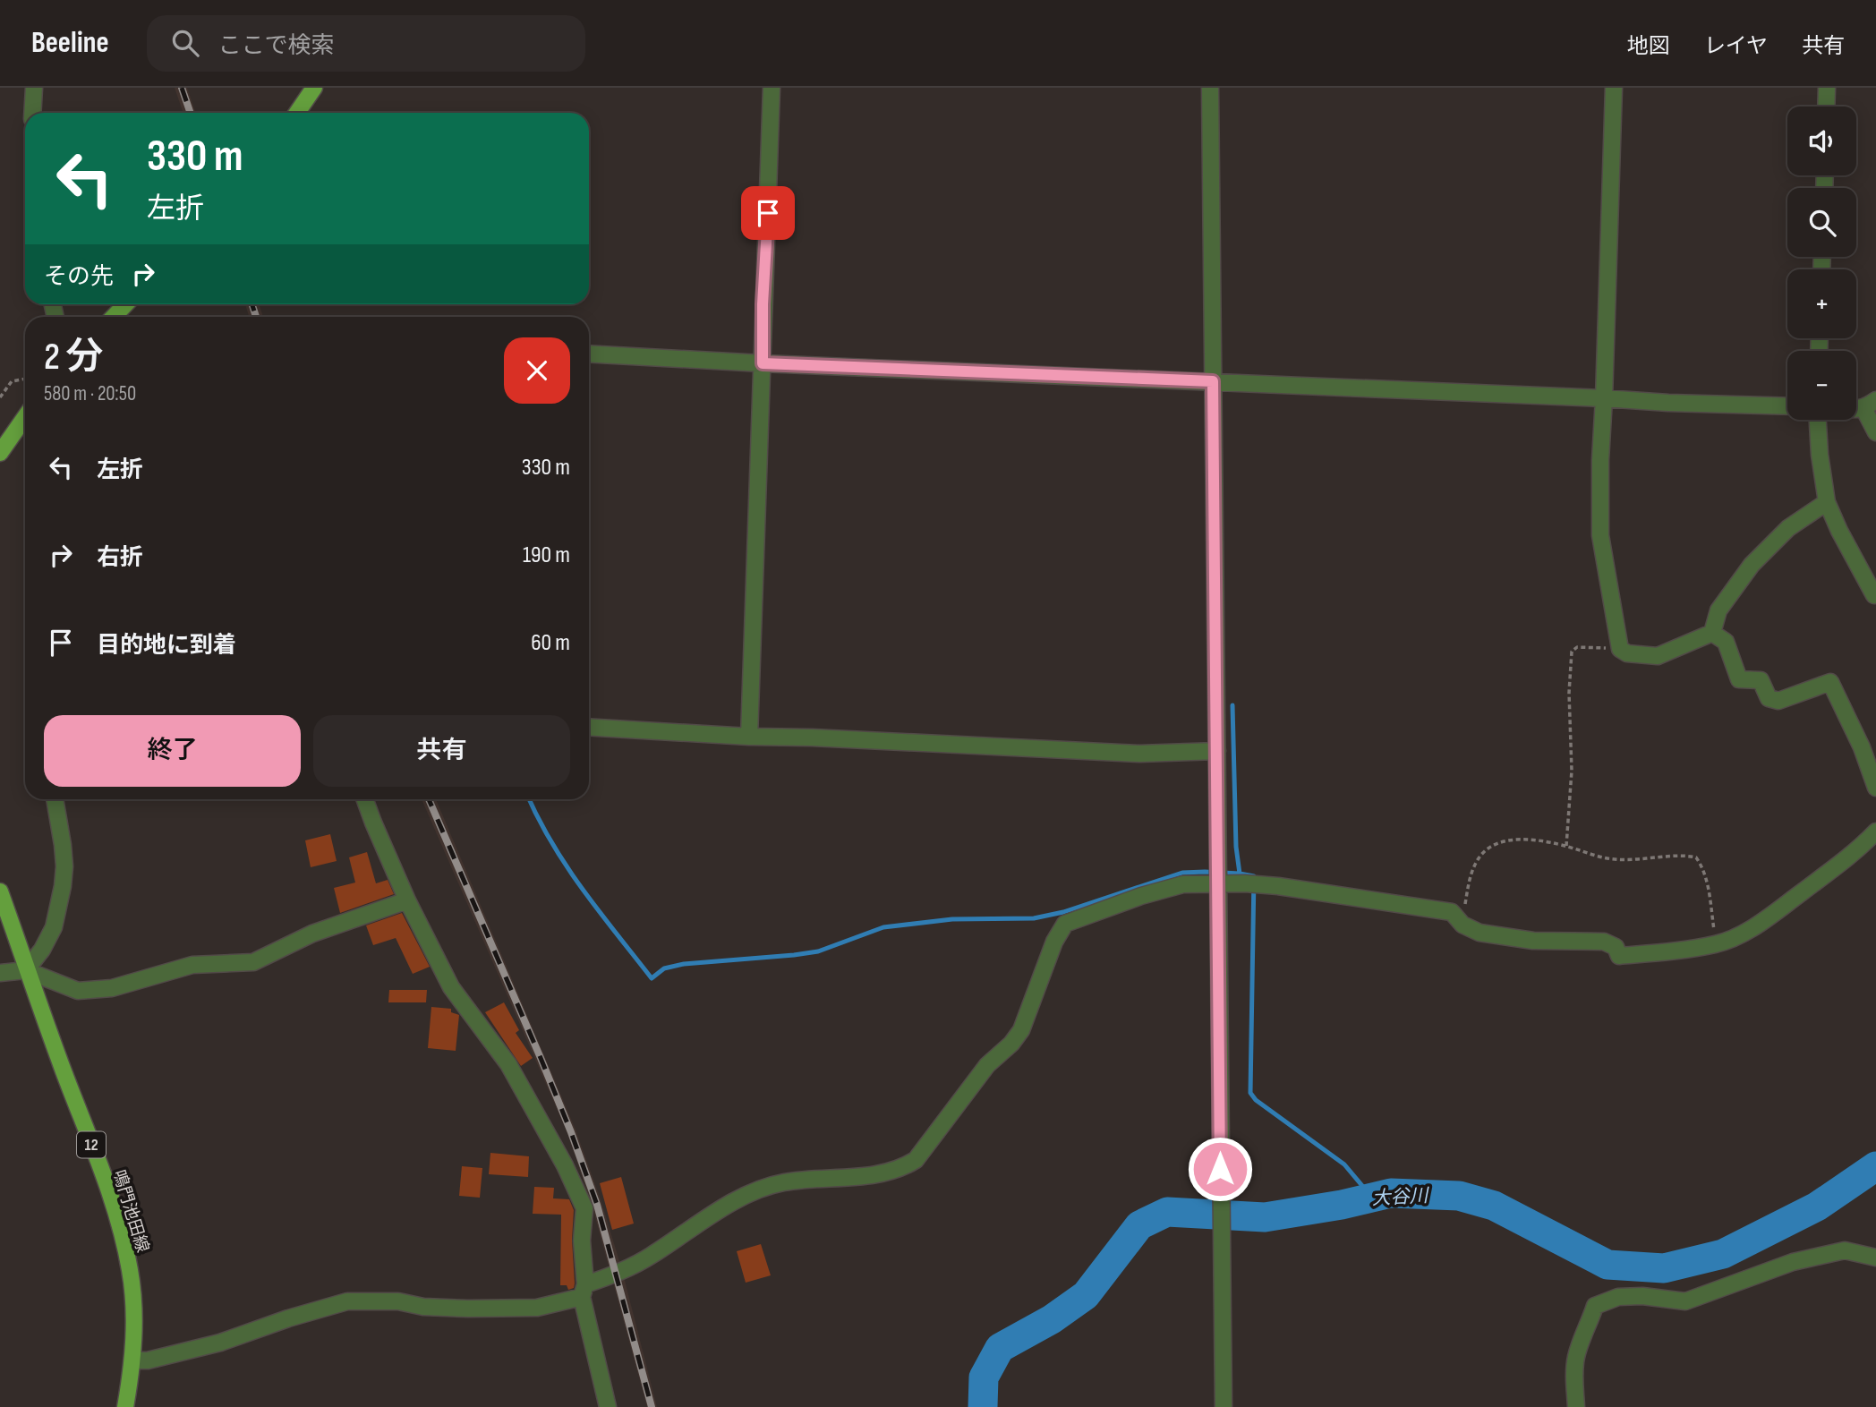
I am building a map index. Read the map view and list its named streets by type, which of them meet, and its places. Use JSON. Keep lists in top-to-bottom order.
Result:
{
  "streets": {
    "main road": ["12", "鳴門池田線"]
  },
  "water": ["大谷川"],
  "page": {
    "header": "Beeline",
    "search": "ここで検索",
    "nav": ["地図", "レイヤ", "共有"],
    "map_buttons": ["+", "−"],
    "turn": ["330 m", "左折"],
    "then": "その先",
    "heading": ["2 分", "580 m · 20:50"],
    "list": [
      {
        "name": "左折",
        "value": "330 m"
      },
      {
        "name": "右折",
        "value": "190 m"
      },
      {
        "name": "目的地に到着",
        "value": "60 m"
      }
    ],
    "buttons": ["終了", "共有"]
  }
}
